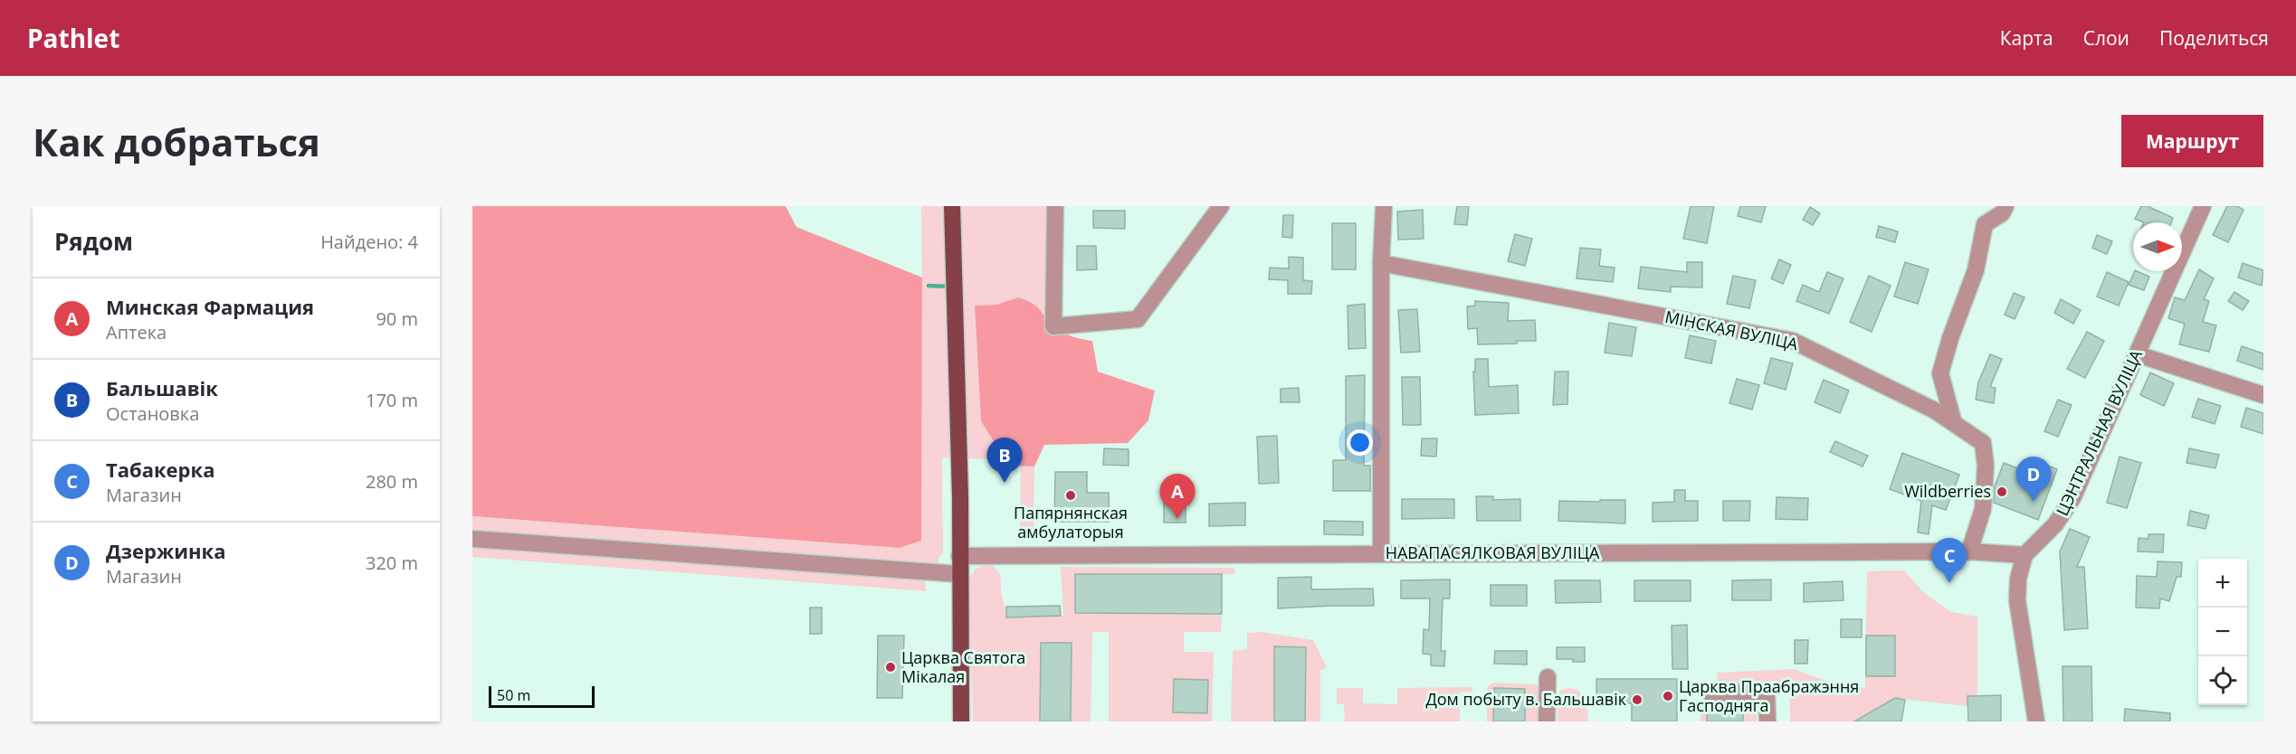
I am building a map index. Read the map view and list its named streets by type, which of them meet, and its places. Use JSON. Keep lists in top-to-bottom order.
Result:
{
  "streets": {
    "street": ["МІНСКАЯ ВУЛІЦА", "ЦЭНТРАЛЬНАЯ ВУЛІЦА", "НАВАПАСЯЛКОВАЯ ВУЛІЦА"]
  },
  "crossings": [
    ["МІНСКАЯ ВУЛІЦА", "НАВАПАСЯЛКОВАЯ ВУЛІЦА"],
    ["ЦЭНТРАЛЬНАЯ ВУЛІЦА", "НАВАПАСЯЛКОВАЯ ВУЛІЦА"]
  ],
  "places": [
    "Wildberries",
    "Папярнянская амбулаторыя",
    "Царква Святога Мікалая",
    "Царква Праабражэння Гасподняга",
    "Дом побыту в. Бальшавік"
  ],
  "scale_bar": "50 m",
  "north": "right",
  "page": {
    "header": "Pathlet",
    "nav": ["Карта", "Слои", "Поделиться"],
    "buttons": "Маршрут",
    "title": "Как добраться",
    "heading": ["Рядом", "Найдено: 4"],
    "list": [
      {
        "mark": "A",
        "name": "Минская Фармация",
        "note": "Аптека",
        "value": "90 m"
      },
      {
        "mark": "B",
        "name": "Бальшавік",
        "note": "Остановка",
        "value": "170 m"
      },
      {
        "mark": "C",
        "name": "Табакерка",
        "note": "Магазин",
        "value": "280 m"
      },
      {
        "mark": "D",
        "name": "Дзержинка",
        "note": "Магазин",
        "value": "320 m"
      }
    ],
    "pins": [
      "B",
      "D",
      "A",
      "C"
    ],
    "map_buttons": ["+", "−"],
    "scale": "50 m"
  }
}
